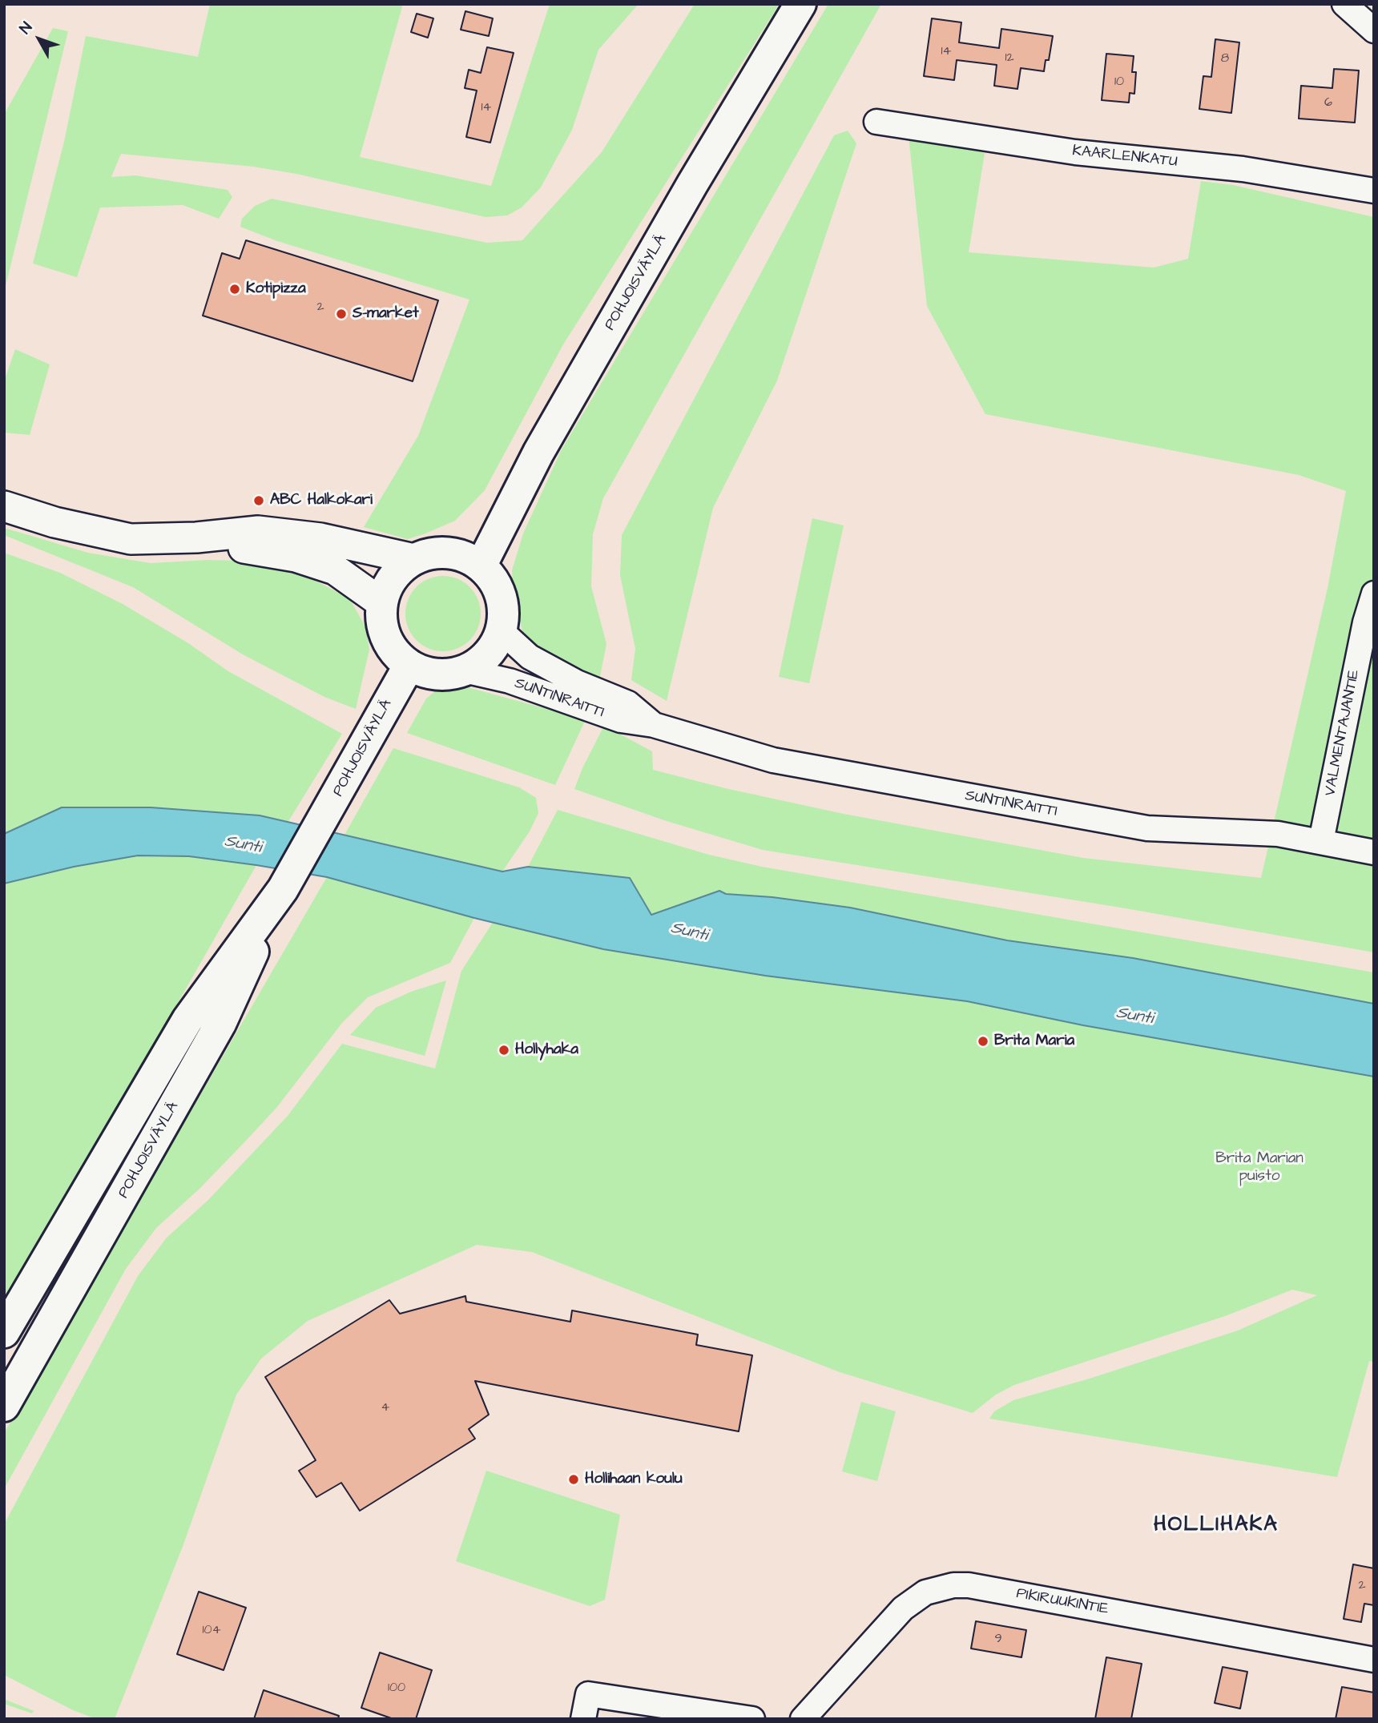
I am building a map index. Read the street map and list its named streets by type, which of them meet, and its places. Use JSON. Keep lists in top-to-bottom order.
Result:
{
  "streets": {
    "main road": ["POHJOISVÄYLÄ"],
    "street": [
      "KAARLENKATU",
      "SUNTINRAITTI",
      "VALMENTAJANTIE",
      "PIKIRUUKINTIE"
    ]
  },
  "crossings": [
    ["POHJOISVÄYLÄ", "SUNTINRAITTI"],
    ["SUNTINRAITTI", "VALMENTAJANTIE"]
  ],
  "districts": ["HOLLIHAKA"],
  "water": ["Sunti"],
  "parks": ["Brita Marian puisto"],
  "places": [
    "Kotipizza",
    "S-market",
    "ABC Halkokari",
    "Brita Maria",
    "Hollyhaka",
    "Hollihaan koulu"
  ],
  "house_numbers": [
    "14",
    "12",
    "8",
    "10",
    "6",
    "14",
    "2",
    "4",
    "2",
    "104",
    "9",
    "100"
  ],
  "north": "top left"
}
